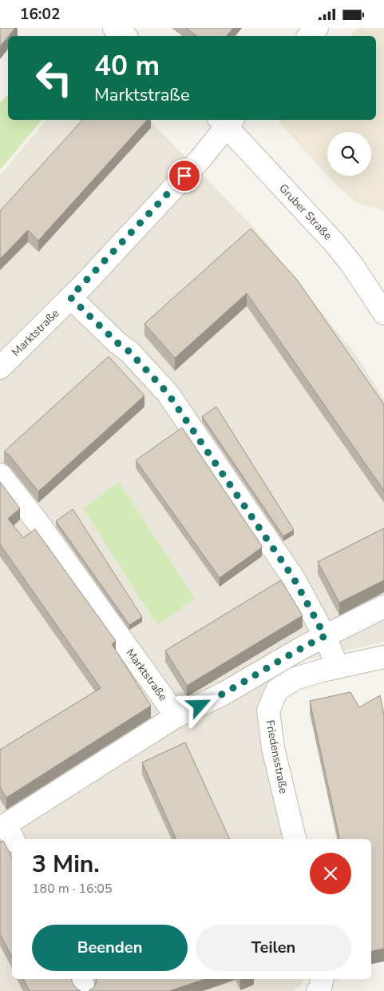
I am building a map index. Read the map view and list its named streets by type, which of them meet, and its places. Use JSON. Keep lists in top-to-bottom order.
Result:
{
  "streets": {
    "street": ["Gruber Straße", "Marktstraße", "Friedensstraße"]
  },
  "crossings": [
    ["Gruber Straße", "Marktstraße"]
  ],
  "page": {
    "status": "16:02",
    "turn": ["40 m", "Marktstraße"],
    "heading": ["3 Min.", "180 m · 16:05"],
    "buttons": ["Beenden", "Teilen"]
  }
}
